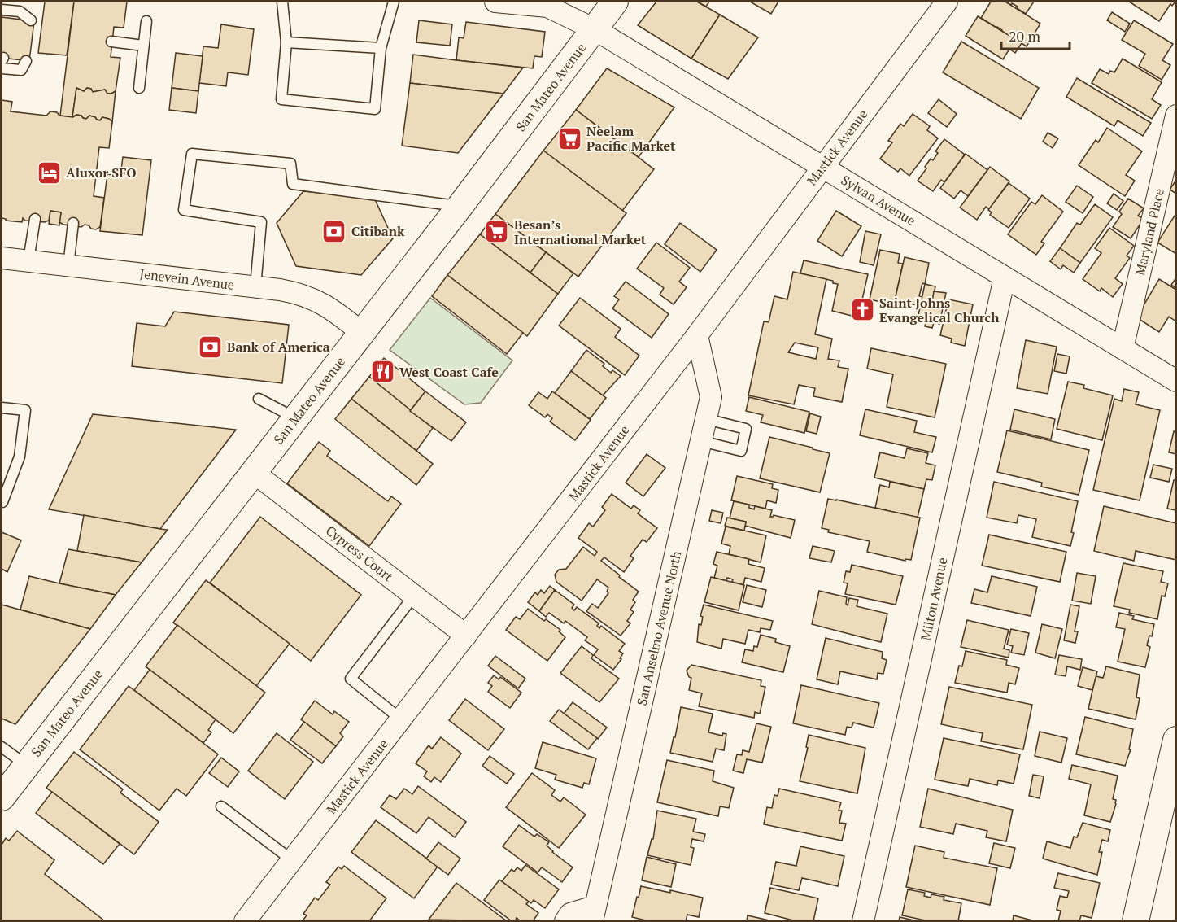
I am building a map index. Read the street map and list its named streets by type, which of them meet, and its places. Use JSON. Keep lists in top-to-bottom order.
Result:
{
  "streets": {
    "street": [
      "San Mateo Avenue",
      "Mastick Avenue",
      "Sylvan Avenue",
      "Maryland Place",
      "Jenevein Avenue",
      "Cypress Court",
      "Milton Avenue",
      "San Anselmo Avenue North"
    ]
  },
  "crossings": [
    ["San Mateo Avenue", "Sylvan Avenue"],
    ["San Mateo Avenue", "Jenevein Avenue"],
    ["San Mateo Avenue", "Cypress Court"],
    ["Mastick Avenue", "Sylvan Avenue"],
    ["Mastick Avenue", "Cypress Court"],
    ["Mastick Avenue", "San Anselmo Avenue North"],
    ["Sylvan Avenue", "Maryland Place"],
    ["Sylvan Avenue", "Milton Avenue"]
  ],
  "places": {
    "supermarket": ["Neelam Pacific Market", "Besan’s International Market"],
    "hotel": ["Aluxor SFO"],
    "bank": ["Citibank", "Bank of America"],
    "church": ["Saint Johns Evangelical Church"],
    "restaurant": ["West Coast Cafe"]
  },
  "scale_bar": "20 m"
}
